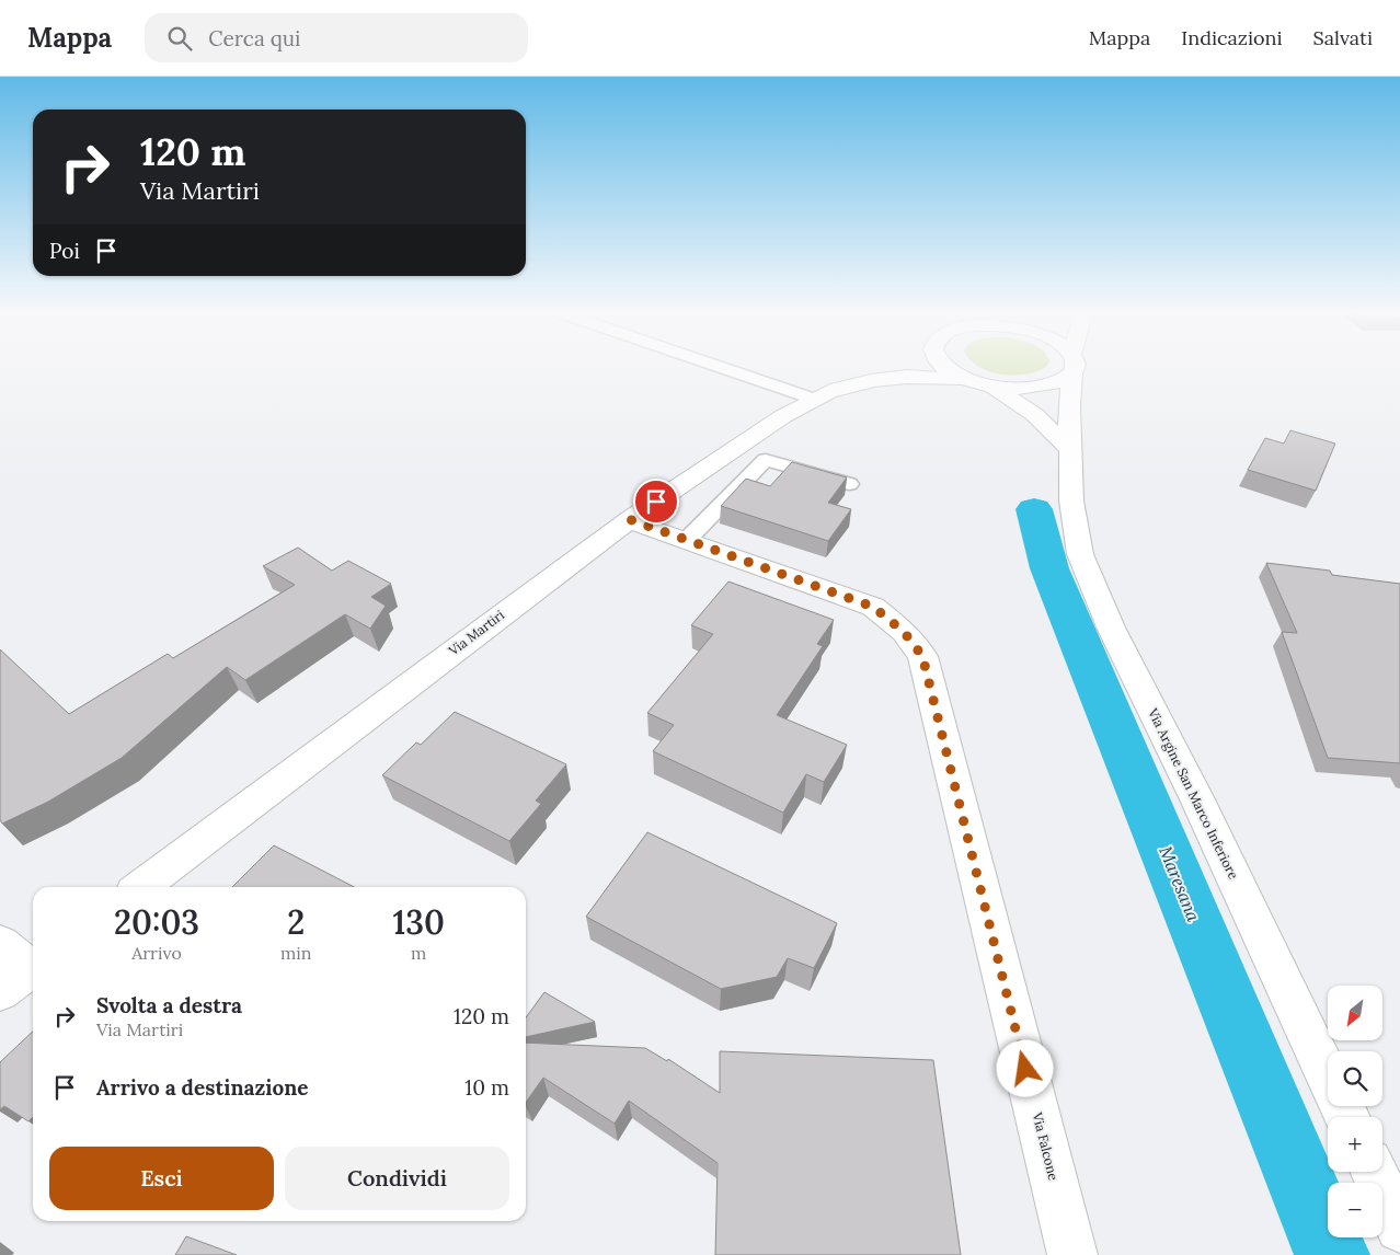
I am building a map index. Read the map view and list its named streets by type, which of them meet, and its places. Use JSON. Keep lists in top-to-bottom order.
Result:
{
  "streets": {
    "street": ["Via Martiri", "Via Argine San Marco Inferiore", "Via Falcone"]
  },
  "crossings": [
    ["Via Martiri", "Via Falcone"]
  ],
  "water": ["Maresana"],
  "north": "bottom left",
  "page": {
    "header": "Mappa",
    "search": "Cerca qui",
    "nav": ["Mappa", "Indicazioni", "Salvati"],
    "turn": ["120 m", "Via Martiri"],
    "then": "Poi",
    "eta": [
      "20:03",
      "Arrivo",
      "2",
      "min",
      "130",
      "m"
    ],
    "list": [
      {
        "name": "Svolta a destra",
        "note": "Via Martiri",
        "value": "120 m"
      },
      {
        "name": "Arrivo a destinazione",
        "value": "10 m"
      }
    ],
    "map_buttons": ["+", "−"],
    "buttons": ["Esci", "Condividi"]
  }
}
